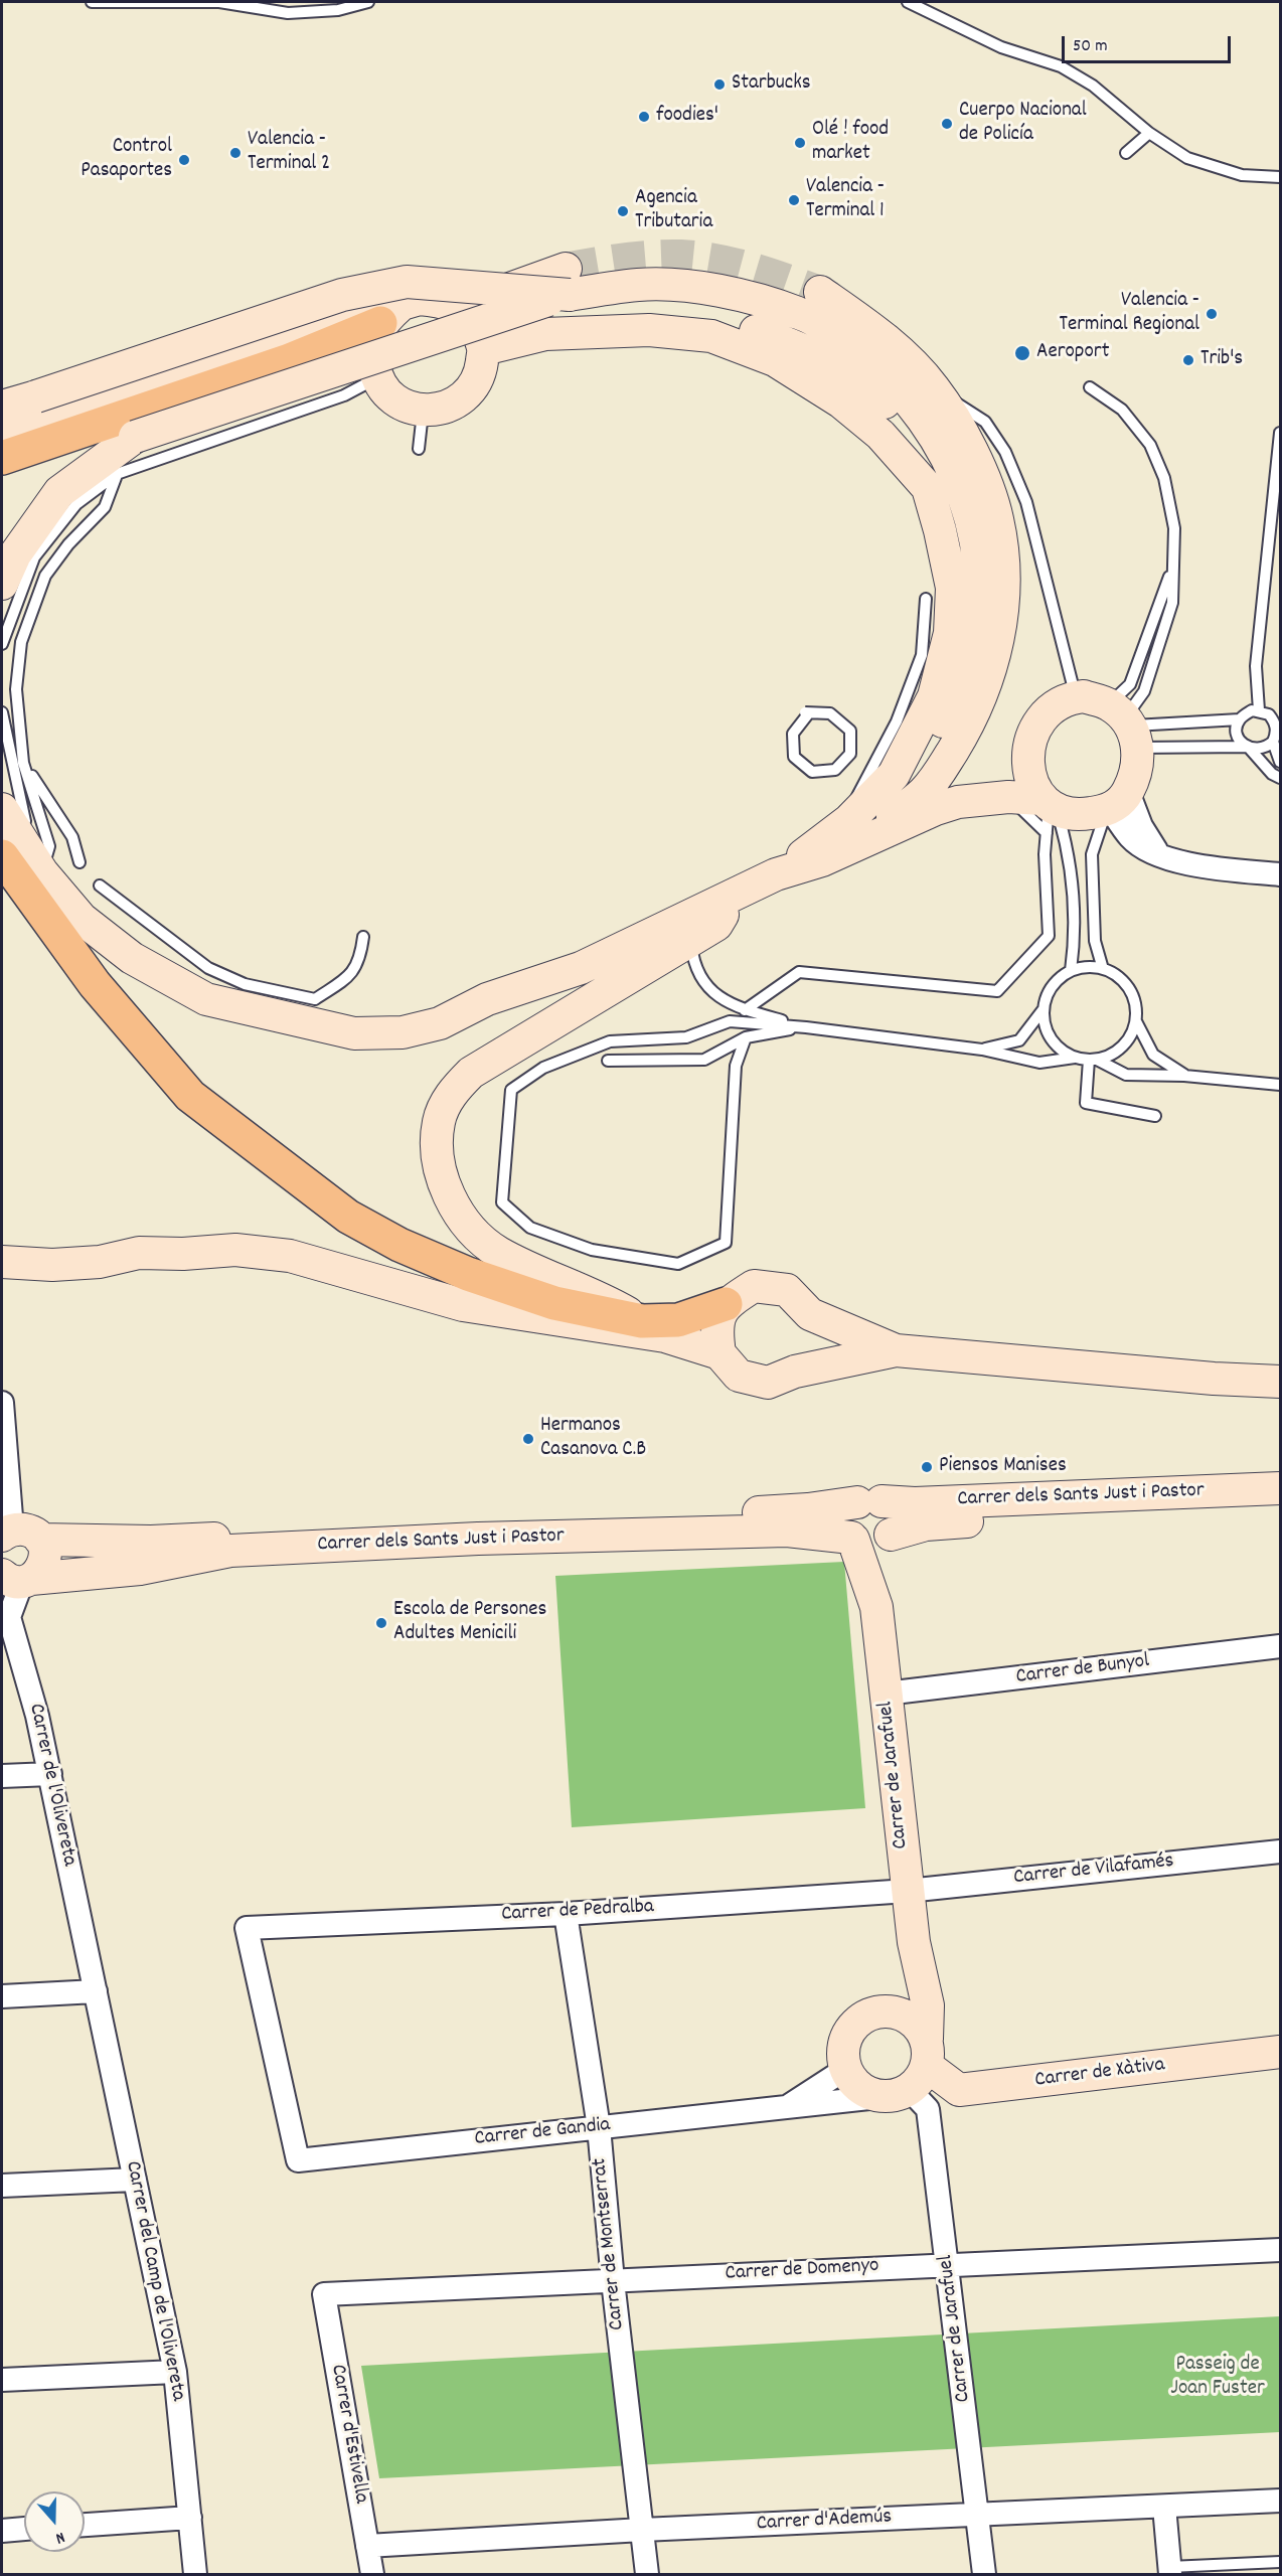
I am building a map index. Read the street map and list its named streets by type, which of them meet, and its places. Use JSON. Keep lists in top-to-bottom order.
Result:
{
  "streets": {
    "street": [
      "Carrer dels Sants Just i Pastor",
      "Carrer de Bunyol",
      "Carrer de Jarafuel",
      "Carrer de l'Olivereta",
      "Carrer de Vilafamés",
      "Carrer de Pedralba",
      "Carrer de Xàtiva",
      "Carrer de Gandia",
      "Carrer de Montserrat",
      "Carrer de Domenyo",
      "Carrer del Camp de l'Olivereta",
      "Carrer d'Estivella",
      "Carrer d'Ademús"
    ]
  },
  "crossings": [
    ["Carrer dels Sants Just i Pastor", "Carrer de Jarafuel"],
    ["Carrer dels Sants Just i Pastor", "Carrer de l'Olivereta"],
    ["Carrer de Bunyol", "Carrer de Jarafuel"],
    ["Carrer de Jarafuel", "Carrer de Vilafamés"],
    ["Carrer de Jarafuel", "Carrer de Pedralba"],
    ["Carrer de Jarafuel", "Carrer de Xàtiva"],
    ["Carrer de Jarafuel", "Carrer de Gandia"],
    ["Carrer de Jarafuel", "Carrer de Domenyo"],
    ["Carrer de Jarafuel", "Carrer d'Ademús"],
    ["Carrer de l'Olivereta", "Carrer del Camp de l'Olivereta"],
    ["Carrer de Vilafamés", "Carrer de Pedralba"],
    ["Carrer de Pedralba", "Carrer de Gandia"],
    ["Carrer de Pedralba", "Carrer de Montserrat"],
    ["Carrer de Xàtiva", "Carrer de Gandia"],
    ["Carrer de Gandia", "Carrer de Montserrat"],
    ["Carrer de Montserrat", "Carrer de Domenyo"],
    ["Carrer de Montserrat", "Carrer d'Ademús"],
    ["Carrer de Domenyo", "Carrer d'Estivella"],
    ["Carrer d'Estivella", "Carrer d'Ademús"]
  ],
  "parks": ["Passeig de Joan Fuster"],
  "places": [
    "Starbucks",
    "foodies'",
    "Cuerpo Nacional de Policía",
    "Olé ! food market",
    "Valencia - Terminal 2",
    "Control Pasaportes",
    "Valencia - Terminal 1",
    "Agencia Tributaria",
    "Valencia - Terminal Regional",
    "Aeroport",
    "Trib's",
    "Hermanos Casanova C.B",
    "Piensos Manises",
    "Escola de Persones Adultes Menicili"
  ],
  "scale_bar": "50 m",
  "north": "bottom"
}
